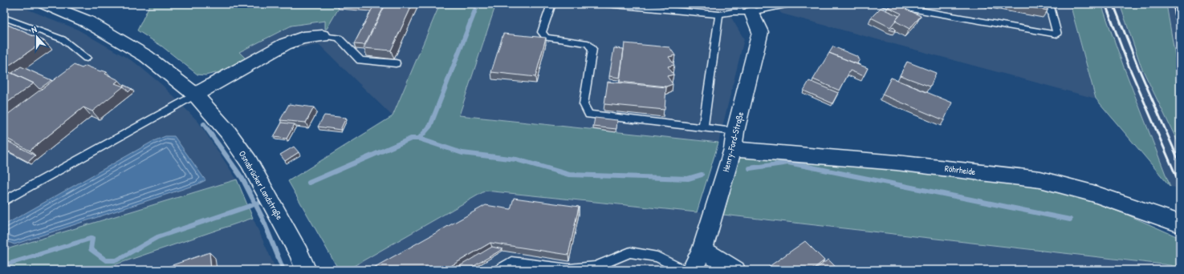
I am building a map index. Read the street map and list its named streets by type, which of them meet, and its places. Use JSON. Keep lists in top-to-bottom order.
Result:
{
  "streets": {
    "street": ["Henry-Ford-Straße", "Röhrheide", "Osnabrücker Landstraße"]
  },
  "crossings": [
    ["Henry-Ford-Straße", "Röhrheide"]
  ],
  "north": "top"
}
